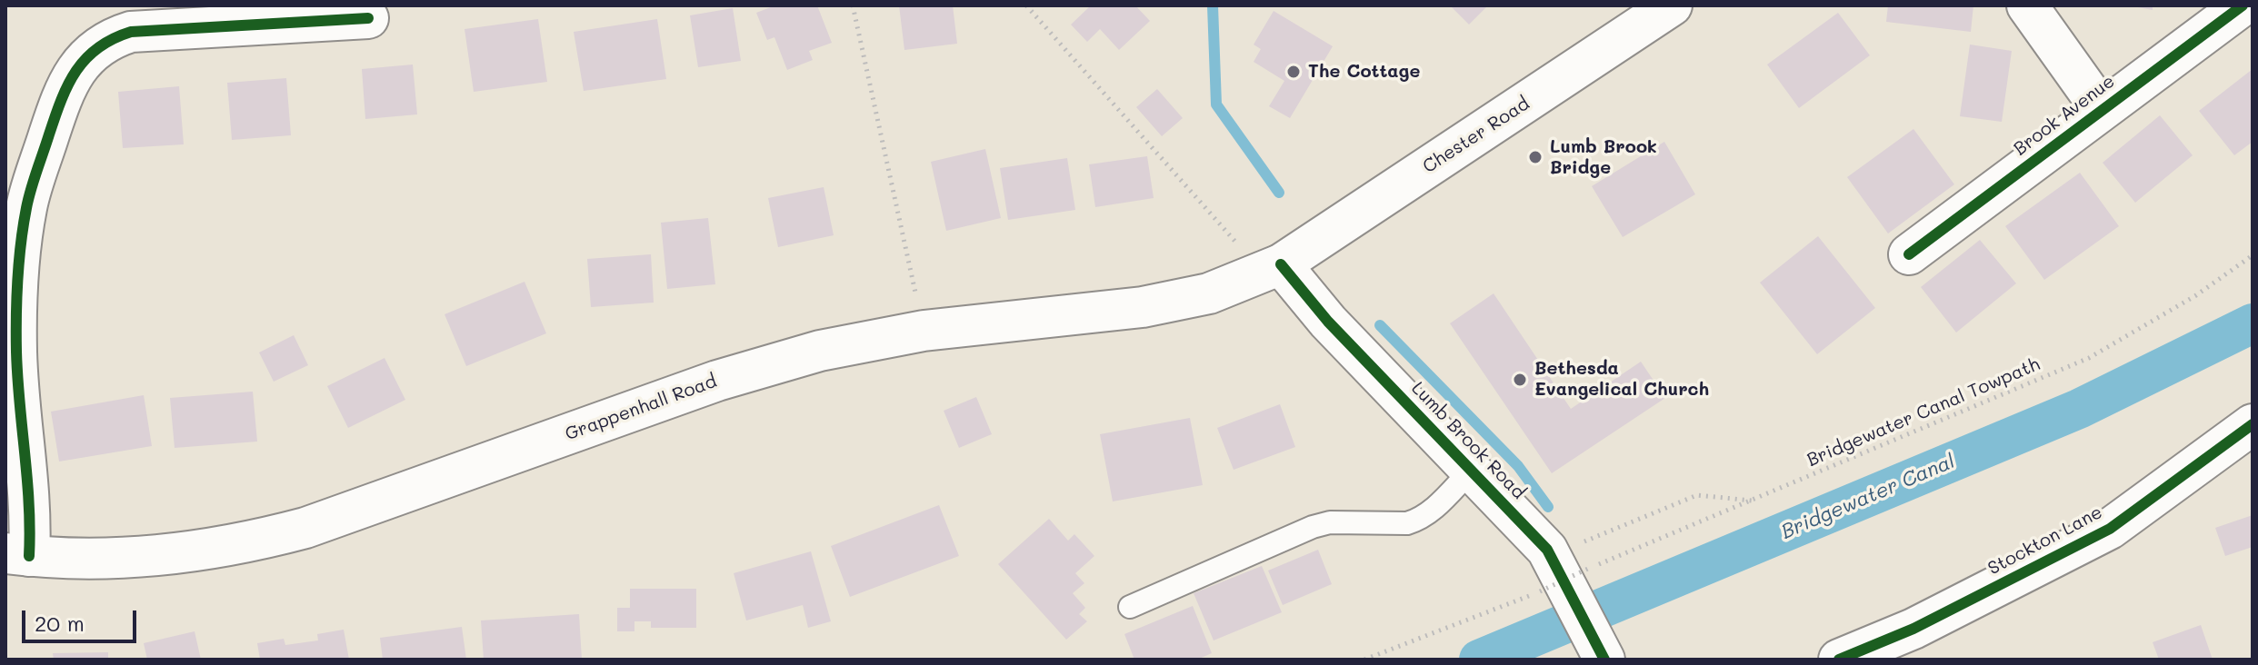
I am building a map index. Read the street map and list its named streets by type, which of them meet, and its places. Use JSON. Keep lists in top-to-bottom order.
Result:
{
  "streets": {
    "street": [
      "Brook Avenue",
      "Chester Road",
      "Grappenhall Road",
      "Lumb Brook Road",
      "Stockton Lane"
    ],
    "path": ["Bridgewater Canal Towpath"]
  },
  "crossings": [
    ["Chester Road", "Grappenhall Road"],
    ["Chester Road", "Lumb Brook Road"],
    ["Grappenhall Road", "Lumb Brook Road"]
  ],
  "water": ["Bridgewater Canal"],
  "places": ["The Cottage", "Lumb Brook Bridge", "Bethesda Evangelical Church"],
  "scale_bar": "20 m"
}
